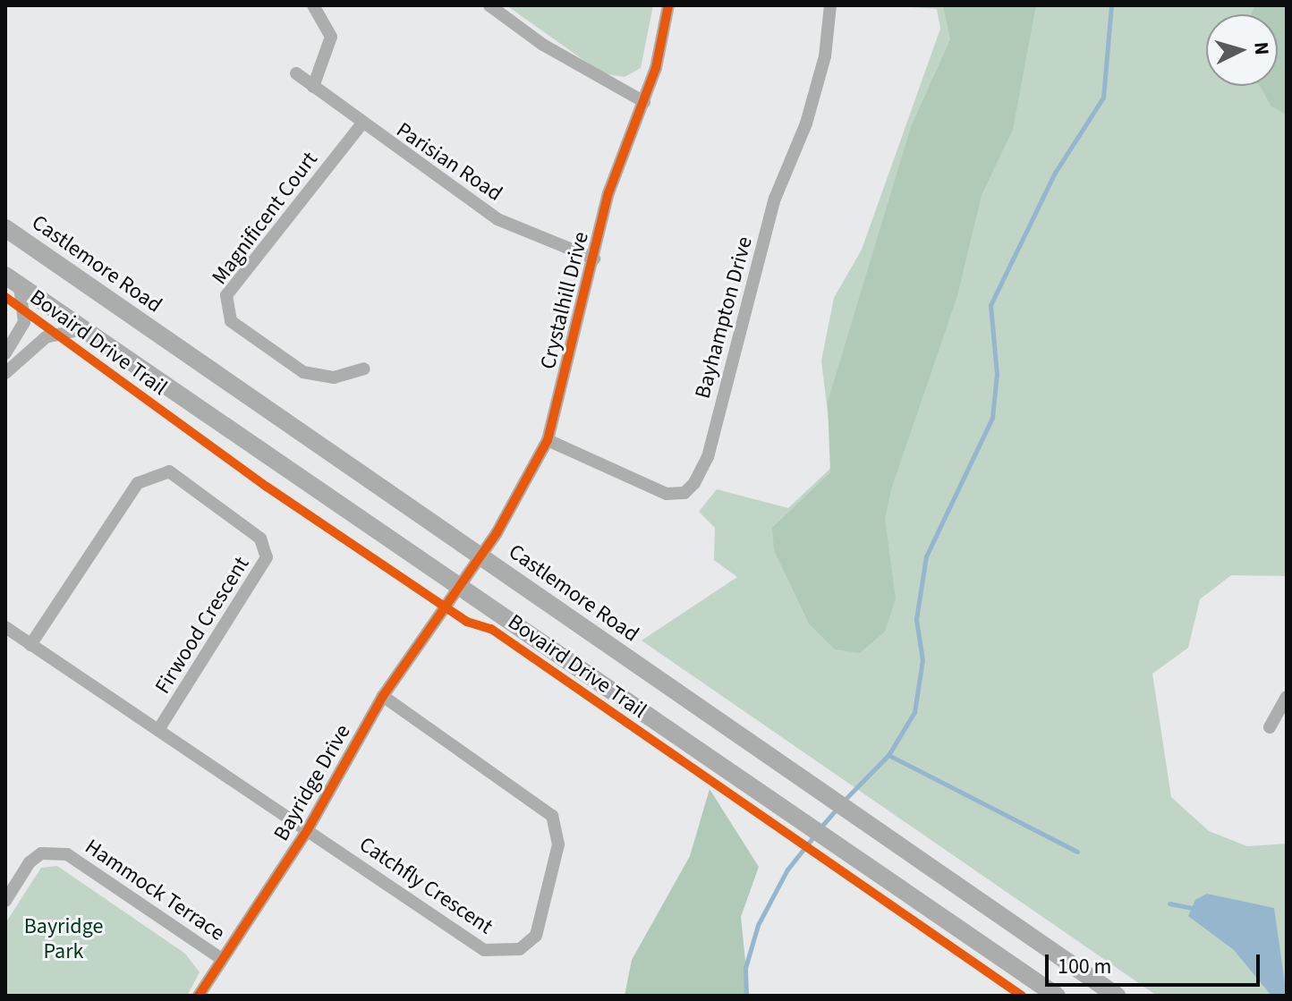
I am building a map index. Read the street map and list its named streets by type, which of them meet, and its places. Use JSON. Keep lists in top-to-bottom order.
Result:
{
  "streets": {
    "main road": ["Castlemore Road"],
    "street": [
      "Parisian Road",
      "Magnificent Court",
      "Crystalhill Drive",
      "Bayhampton Drive",
      "Firwood Crescent",
      "Bayridge Drive",
      "Catchfly Crescent",
      "Hammock Terrace"
    ],
    "cycle path": ["Bovaird Drive Trail"]
  },
  "crossings": [
    ["Parisian Road", "Magnificent Court"],
    ["Parisian Road", "Crystalhill Drive"],
    ["Castlemore Road", "Crystalhill Drive"],
    ["Crystalhill Drive", "Bayhampton Drive"],
    ["Crystalhill Drive", "Bayridge Drive"],
    ["Firwood Crescent", "Catchfly Crescent"],
    ["Bayridge Drive", "Catchfly Crescent"],
    ["Bayridge Drive", "Hammock Terrace"]
  ],
  "parks": ["Bayridge Park"],
  "scale_bar": "100 m",
  "north": "right"
}
